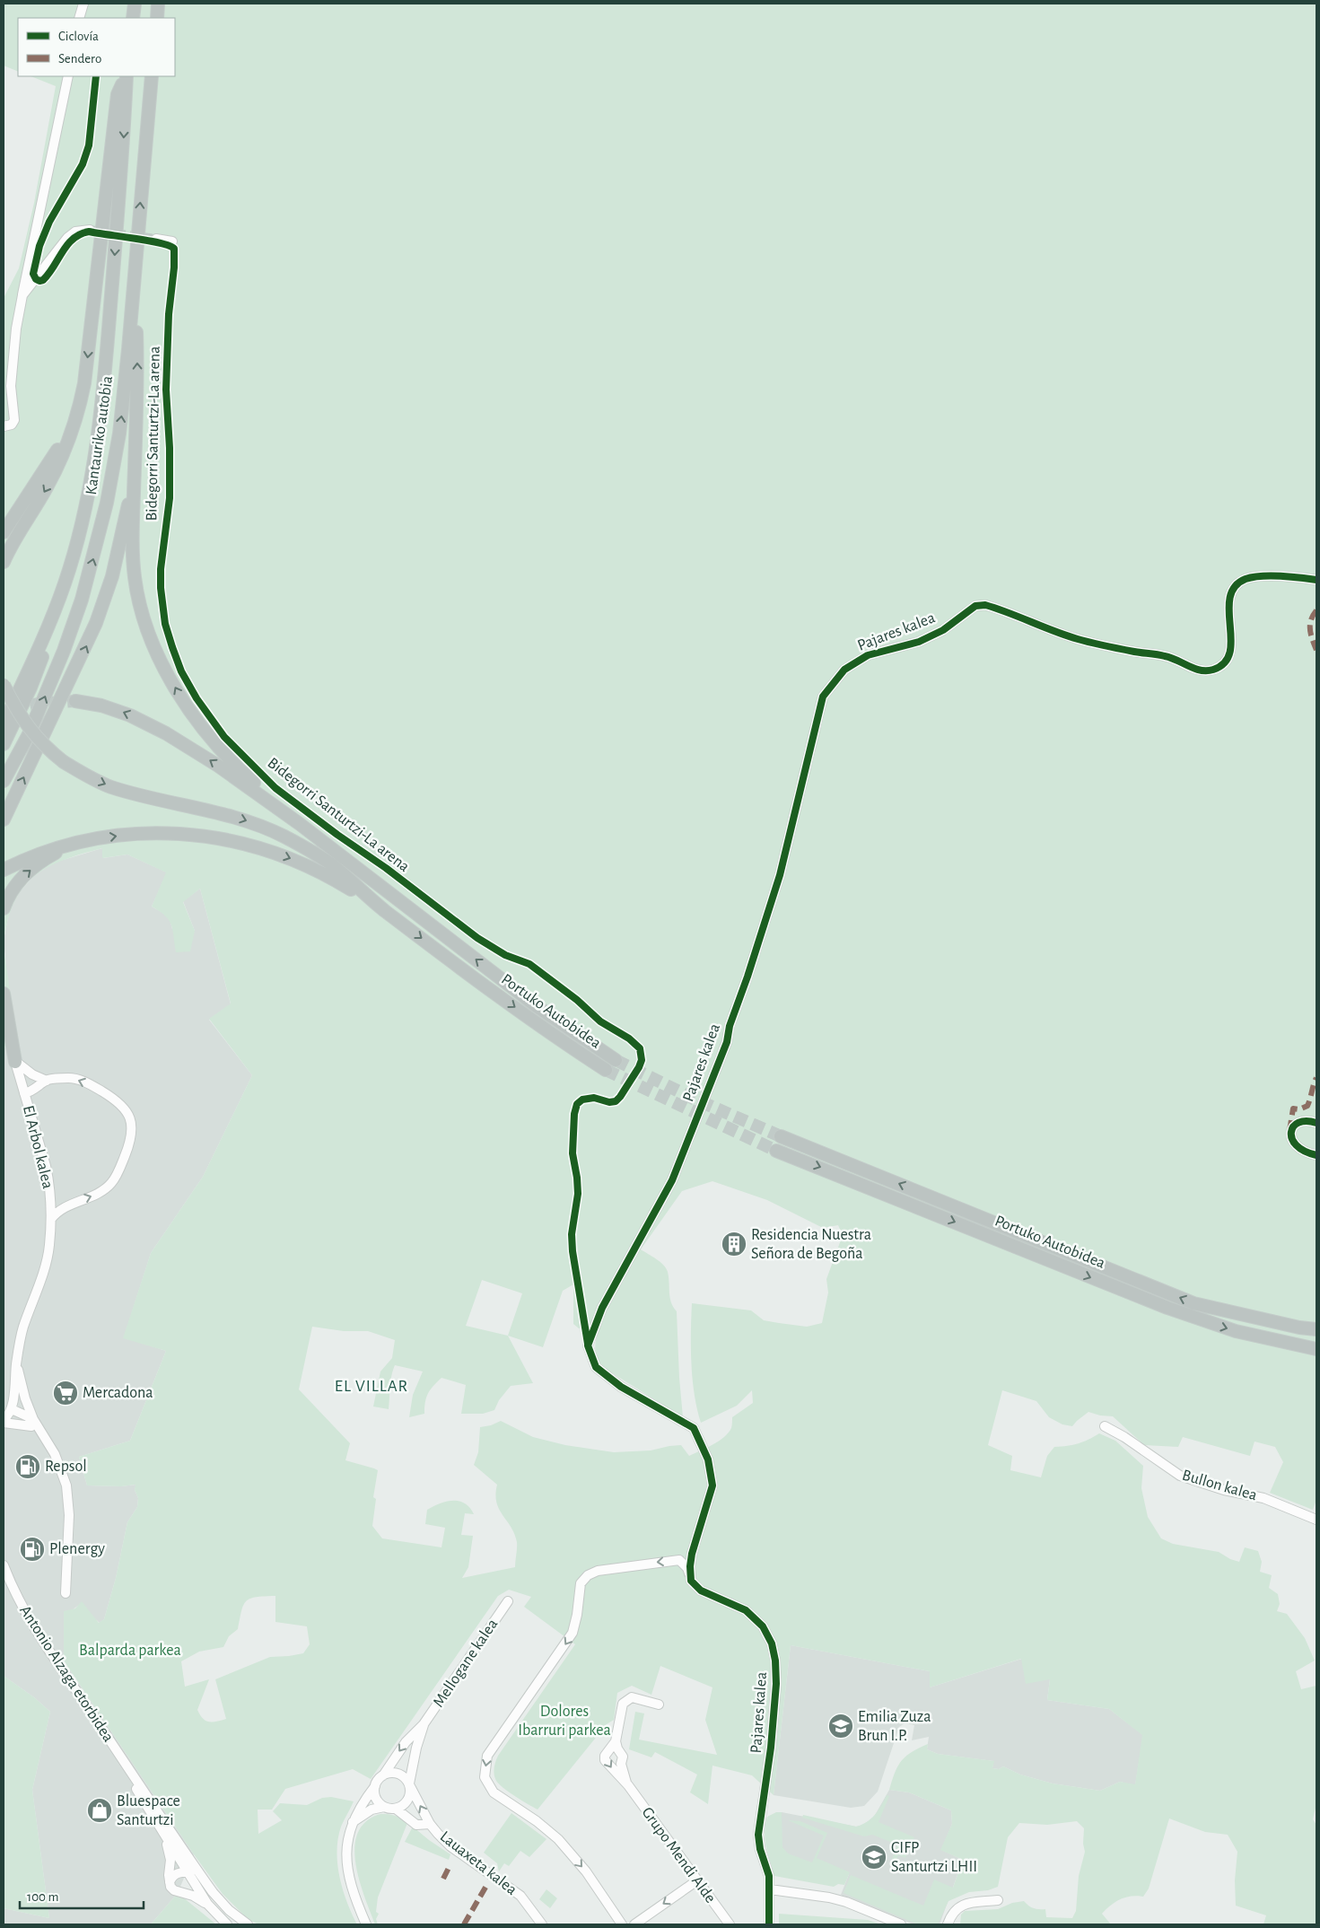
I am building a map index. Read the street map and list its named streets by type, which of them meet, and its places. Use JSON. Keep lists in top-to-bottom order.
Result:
{
  "streets": {
    "highway": ["Kantauriko autobia", "Portuko Autobidea"],
    "street": [
      "Pajares kalea",
      "El Arbol kalea",
      "Bullon kalea",
      "Mellogane kalea",
      "Antonio Alzaga etorbidea",
      "Grupo Mendi Alde",
      "Lauaxeta kalea"
    ],
    "cycle path": ["Bidegorri Santurtzi-La arena"]
  },
  "crossings": [
    ["Mellogane kalea", "Lauaxeta kalea"]
  ],
  "districts": ["EL VILLAR"],
  "parks": ["Balparda parkea", "Dolores Ibarruri parkea"],
  "places": {
    "building": ["Residencia Nuestra Señora de Begoña"],
    "supermarket": ["Mercadona"],
    "fuel station": ["Repsol", "Plenergy"],
    "school or university": ["Emilia Zuza Brun I.P.", "CIFP Santurtzi LHII"],
    "shop": ["Bluespace Santurtzi"]
  },
  "legend": ["Ciclovía", "Sendero"],
  "scale_bar": "100 m"
}
